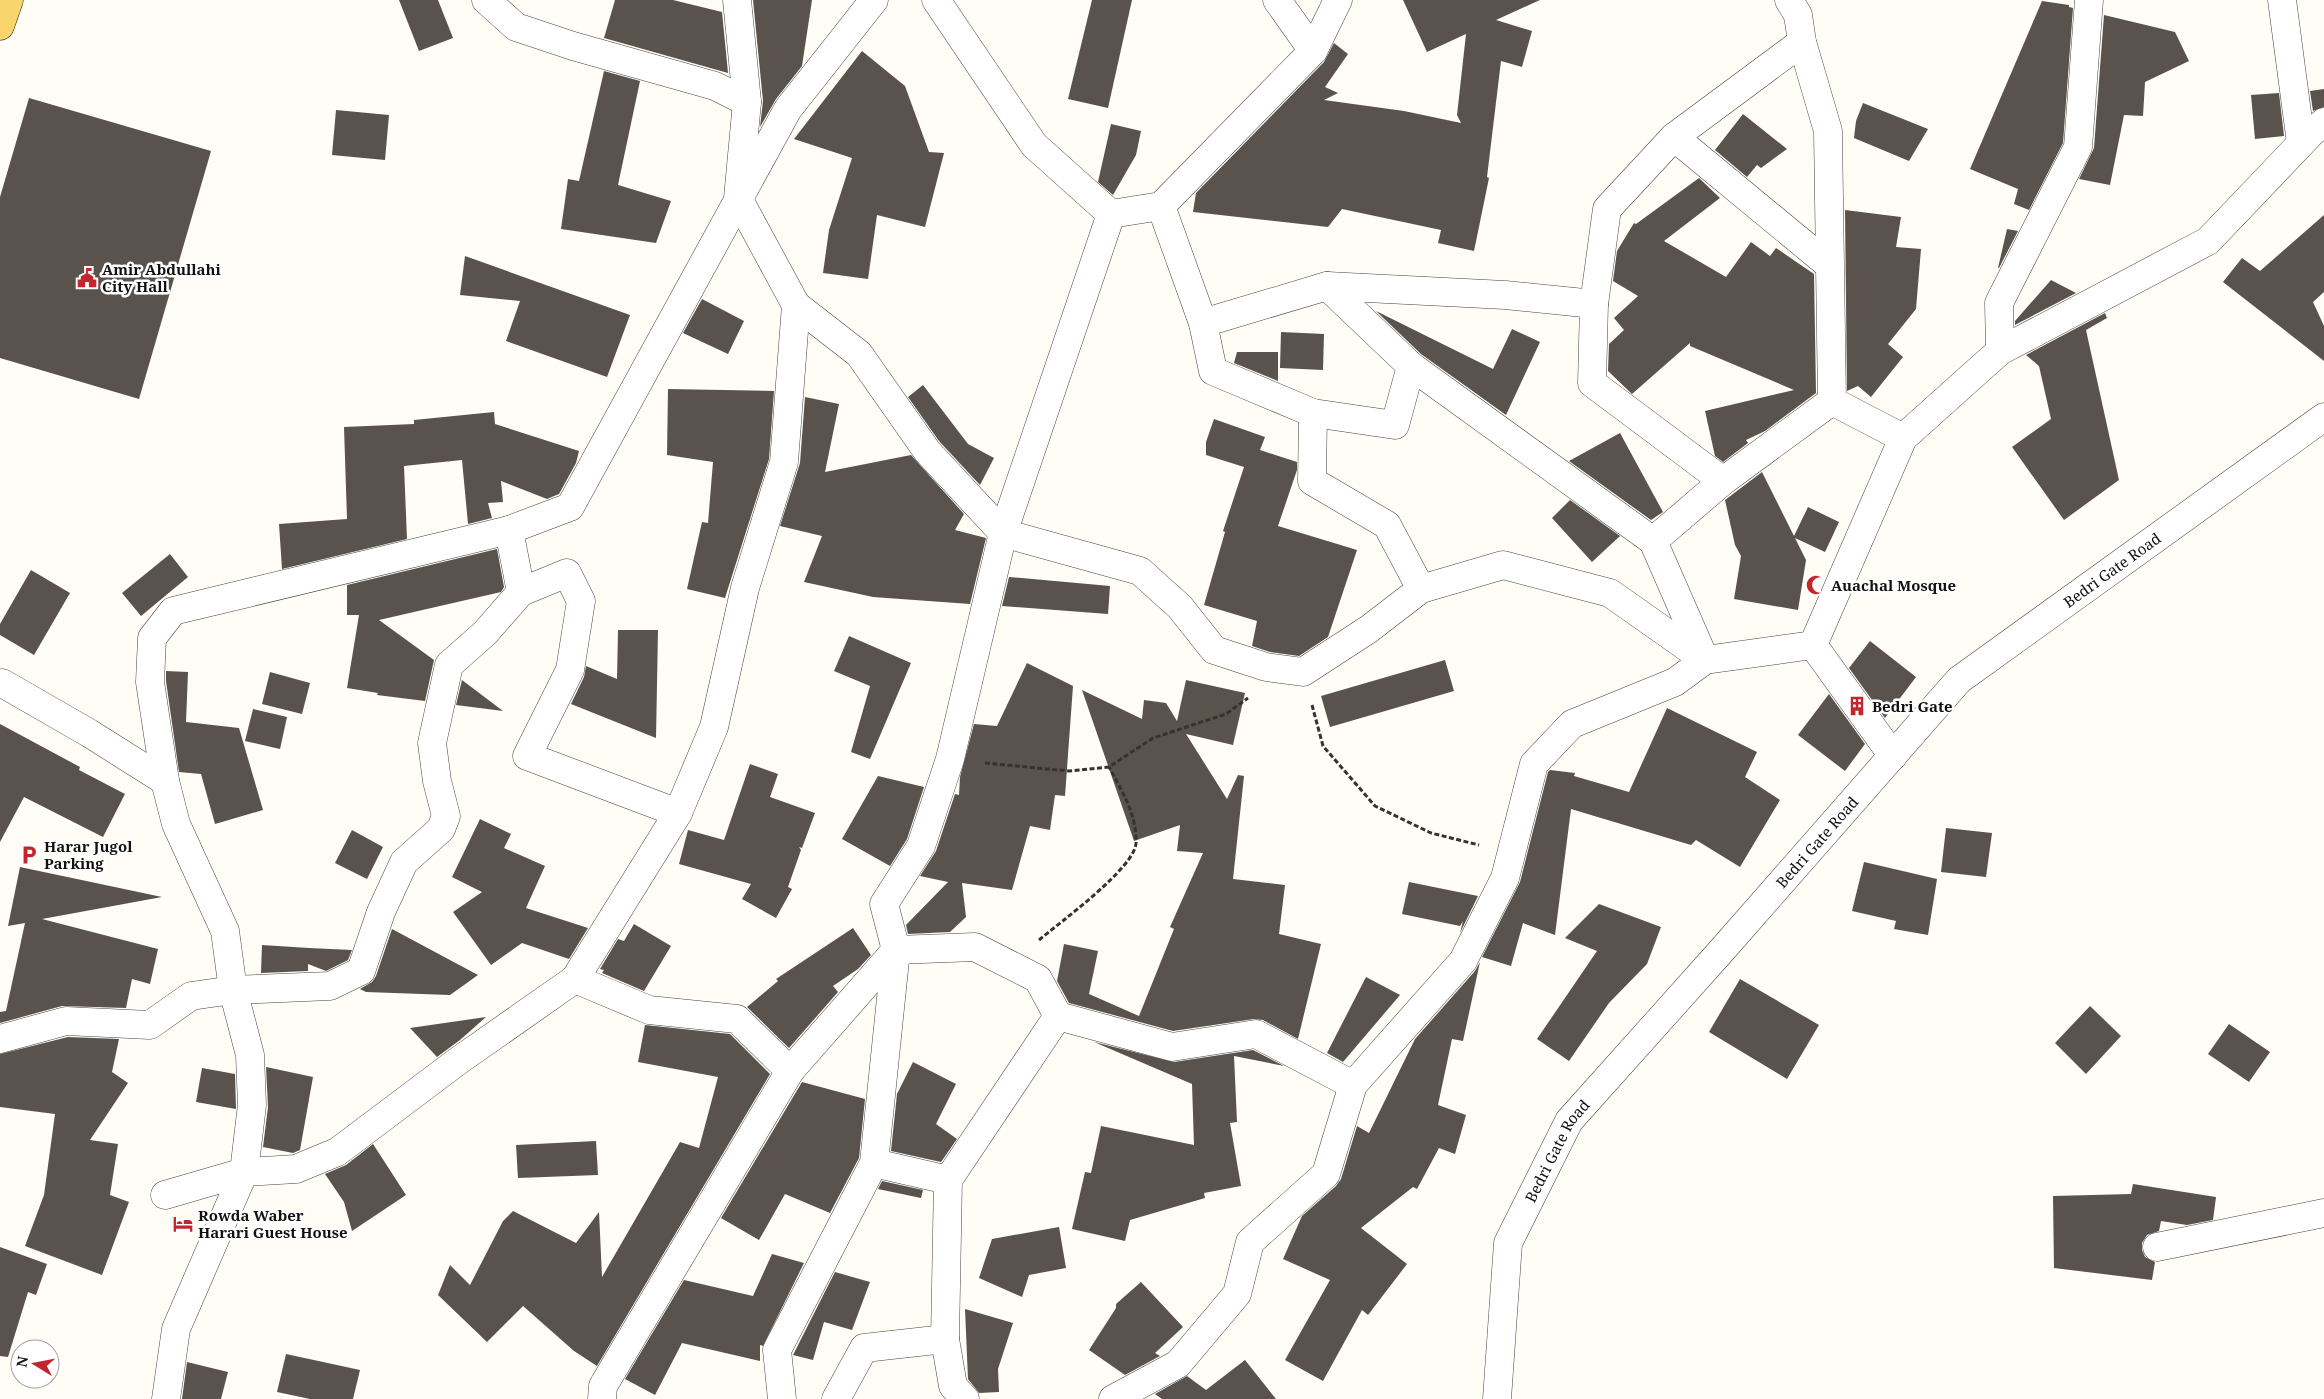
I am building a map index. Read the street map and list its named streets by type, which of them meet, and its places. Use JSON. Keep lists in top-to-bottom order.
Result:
{
  "streets": {
    "street": ["Bedri Gate Road"]
  },
  "places": {
    "public building": ["Amir Abdullahi City Hall"],
    "mosque": ["Auachal Mosque"],
    "building": ["Bedri Gate"],
    "parking": ["Harar Jugol Parking"],
    "hotel": ["Rowda Waber Harari Guest House"]
  },
  "north": "left"
}
